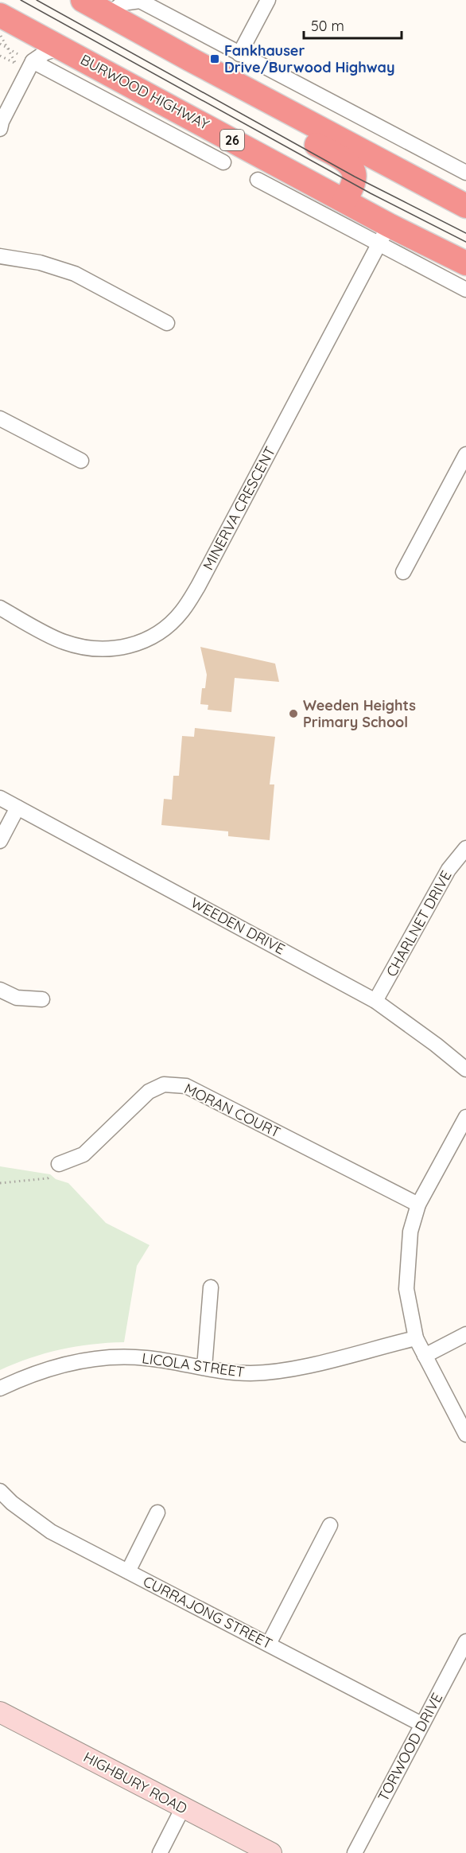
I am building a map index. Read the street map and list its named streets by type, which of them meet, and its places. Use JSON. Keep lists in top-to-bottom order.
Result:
{
  "streets": {
    "highway": ["BURWOOD HIGHWAY", "26"],
    "main road": ["HIGHBURY ROAD"],
    "street": [
      "MINERVA CRESCENT",
      "CHARLNET DRIVE",
      "WEEDEN DRIVE",
      "MORAN COURT",
      "LICOLA STREET",
      "CURRAJONG STREET",
      "TORWOOD DRIVE"
    ]
  },
  "crossings": [
    ["BURWOOD HIGHWAY", "MINERVA CRESCENT"],
    ["CHARLNET DRIVE", "WEEDEN DRIVE"],
    ["CURRAJONG STREET", "TORWOOD DRIVE"]
  ],
  "places": {
    "transit": ["Fankhauser Drive/Burwood Highway"],
    "other": ["Weeden Heights Primary School"]
  },
  "scale_bar": "50 m"
}
